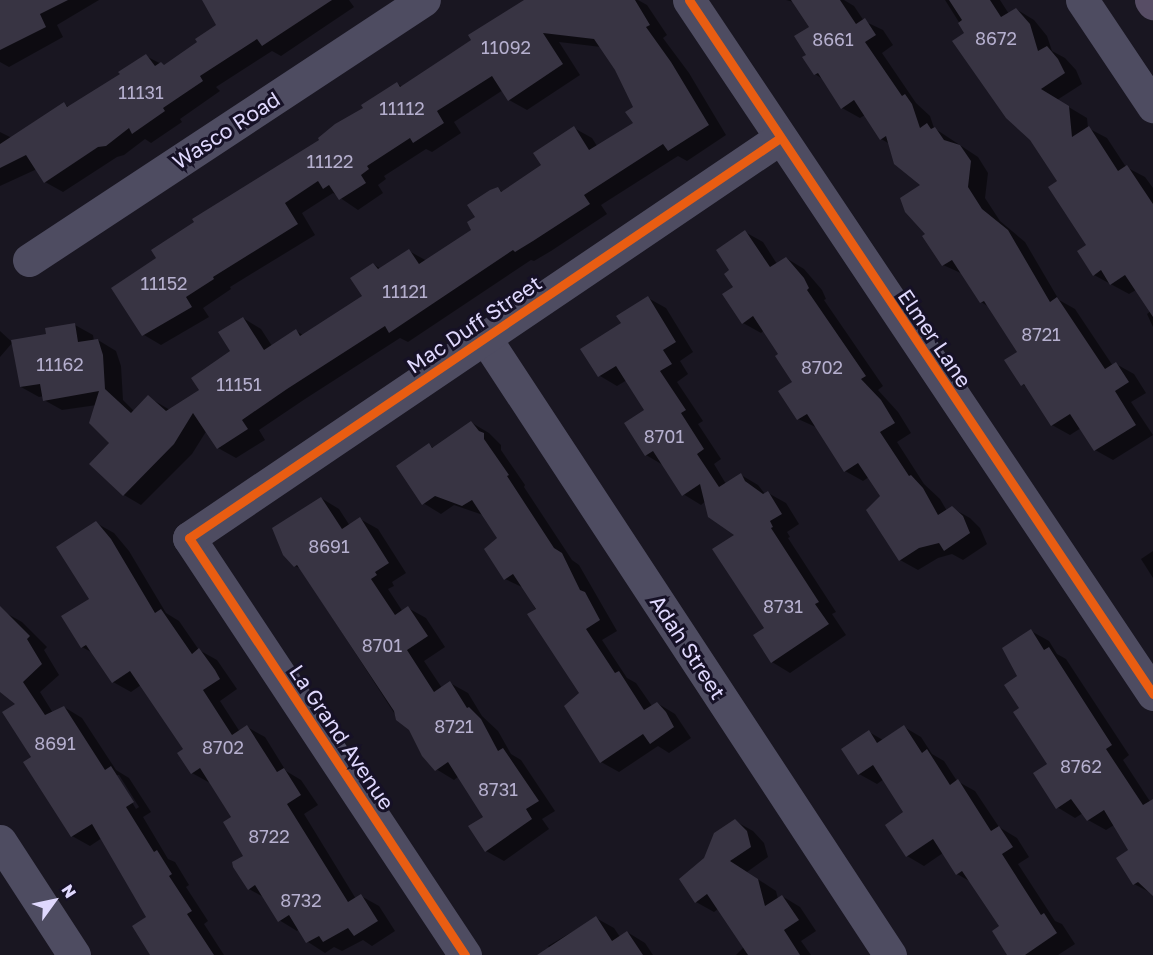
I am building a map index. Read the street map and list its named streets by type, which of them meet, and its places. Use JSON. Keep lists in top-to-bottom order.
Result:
{
  "streets": {
    "street": [
      "Wasco Road",
      "Mac Duff Street",
      "Elmer Lane",
      "Adah Street",
      "La Grand Avenue"
    ]
  },
  "crossings": [
    ["Mac Duff Street", "Elmer Lane"],
    ["Mac Duff Street", "Adah Street"],
    ["Mac Duff Street", "La Grand Avenue"]
  ],
  "house_numbers": [
    "8672",
    "8661",
    "11092",
    "11131",
    "11112",
    "11122",
    "11152",
    "11121",
    "8721",
    "11162",
    "8702",
    "11151",
    "8701",
    "8691",
    "8731",
    "8701",
    "8721",
    "8691",
    "8702",
    "8762",
    "8731",
    "8722",
    "8732"
  ],
  "north": "top right"
}
